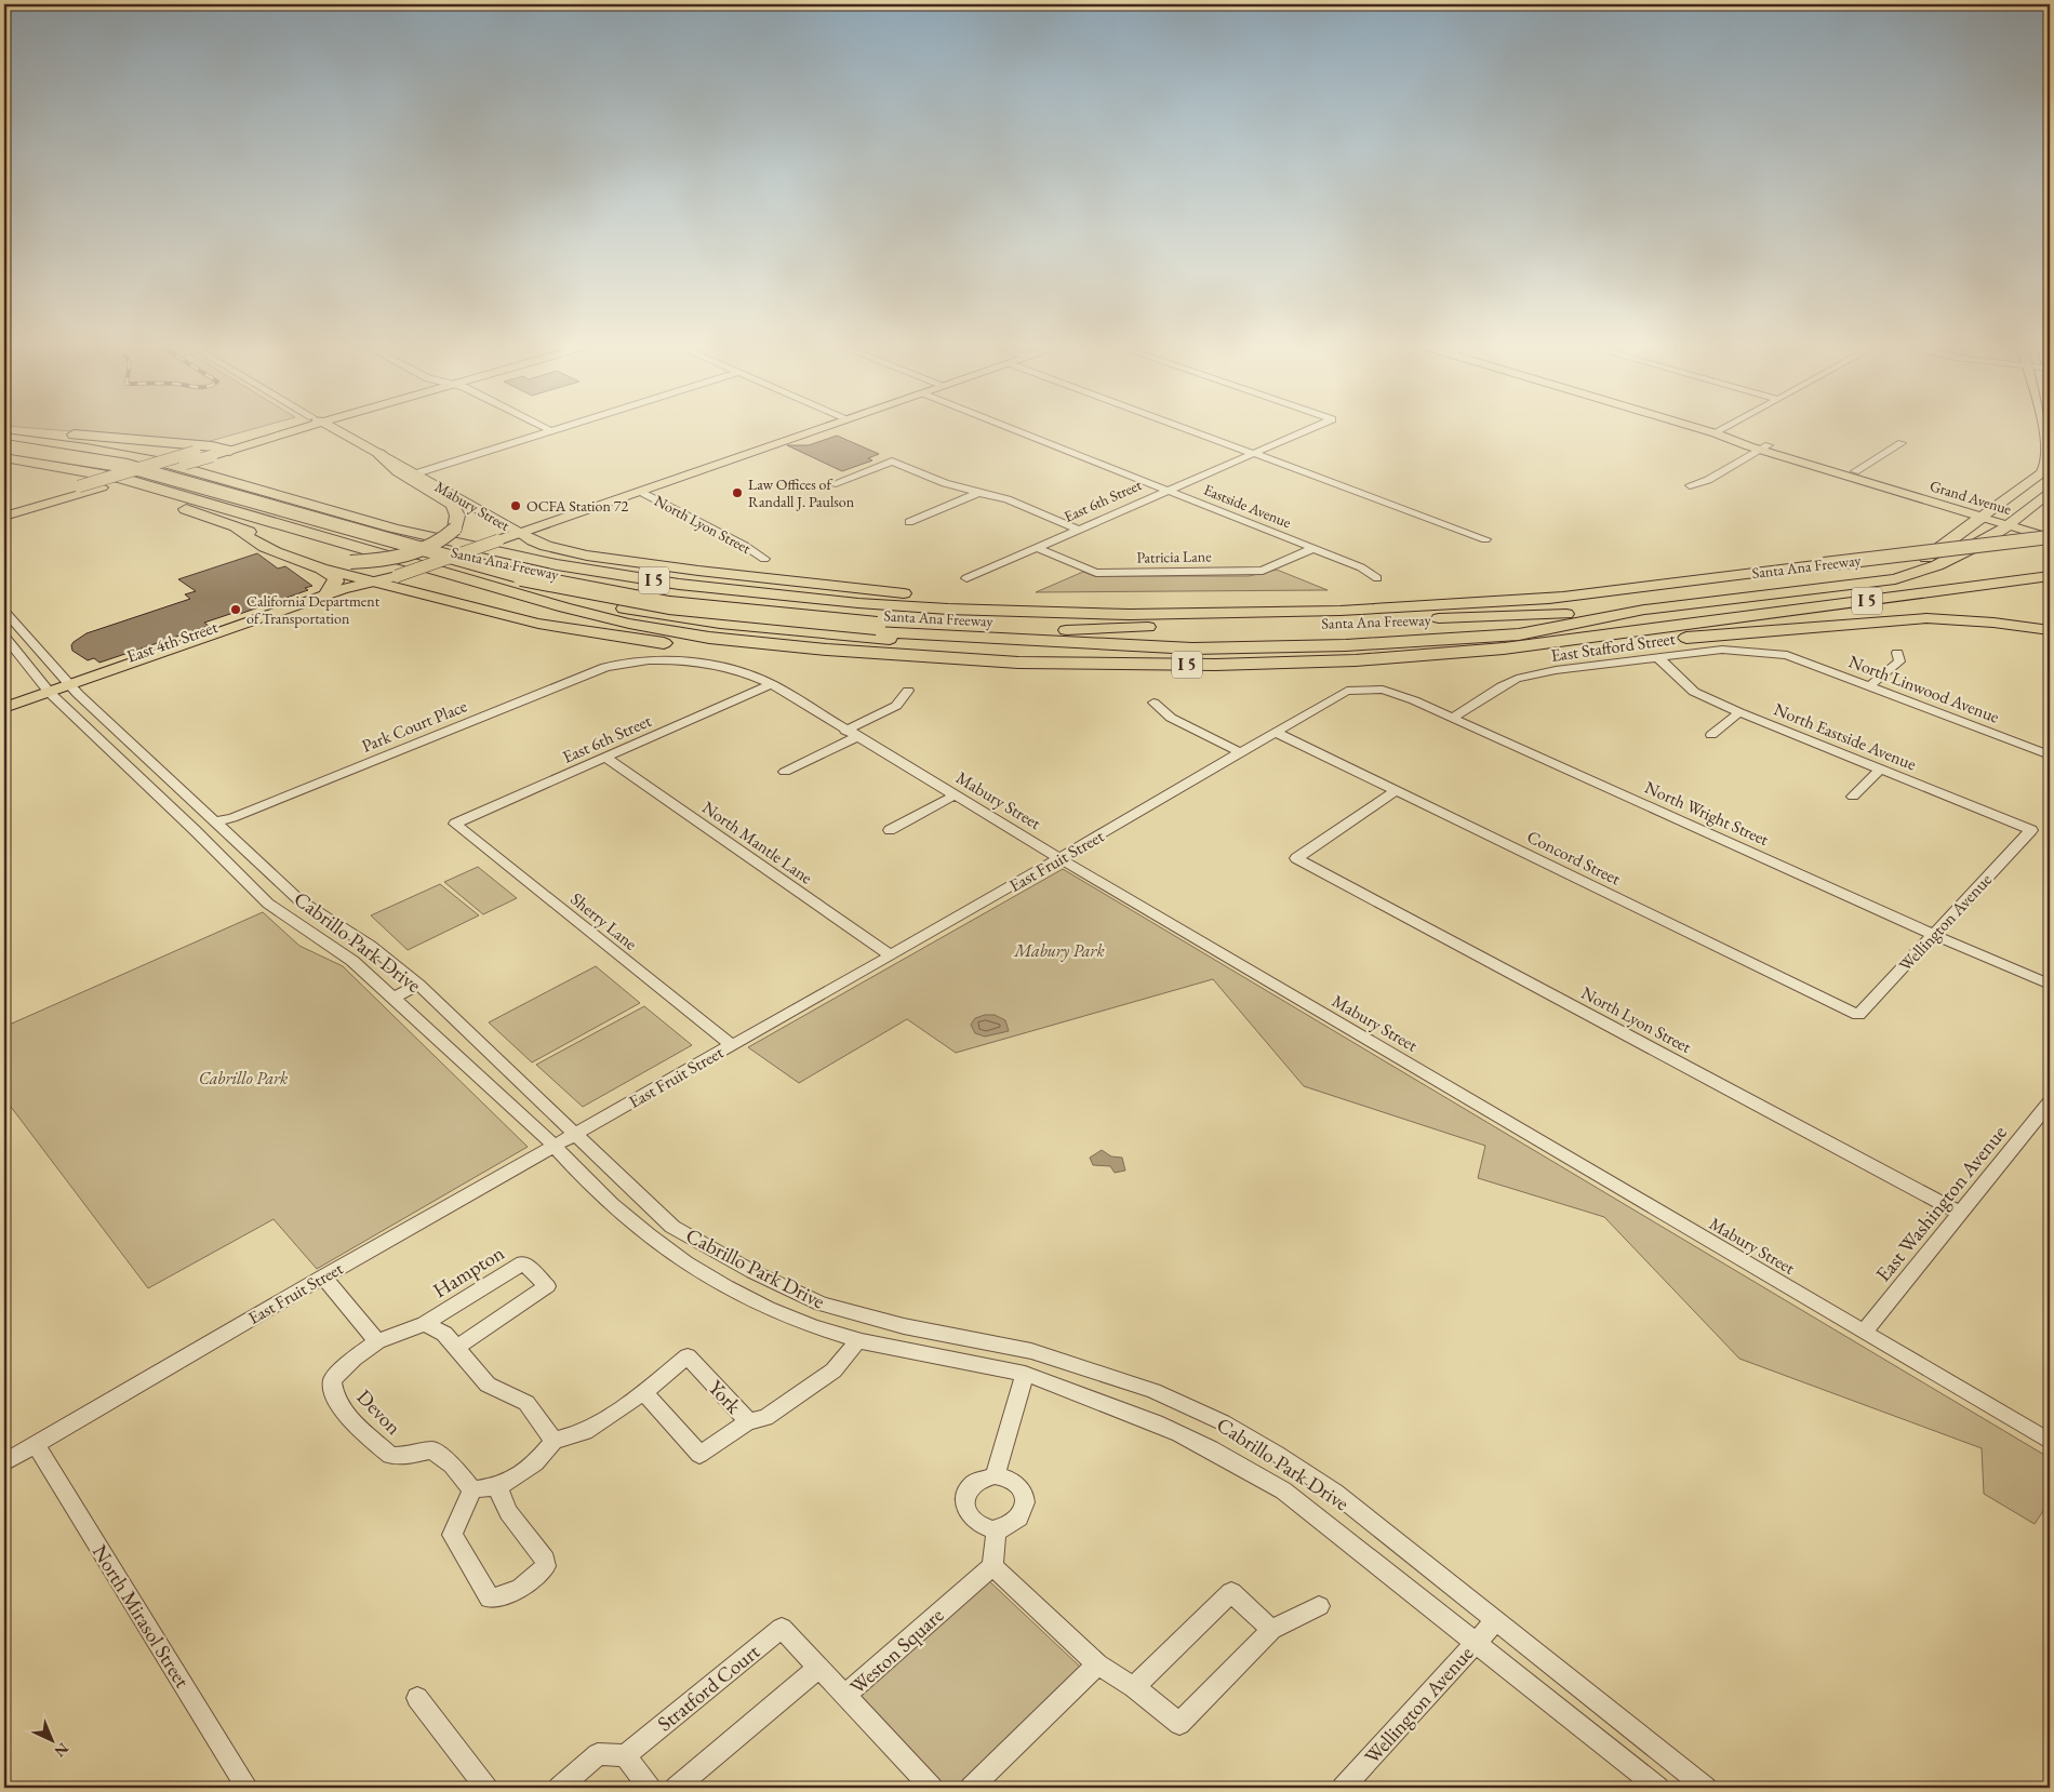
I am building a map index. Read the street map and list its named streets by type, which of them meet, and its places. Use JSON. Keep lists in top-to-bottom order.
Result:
{
  "streets": {
    "highway": ["Santa Ana Freeway", "I 5"],
    "main road": ["Grand Avenue", "Mabury Street", "East 4th Street"],
    "street": [
      "East 6th Street",
      "Eastside Avenue",
      "North Lyon Street",
      "Patricia Lane",
      "East Stafford Street",
      "North Linwood Avenue",
      "Park Court Place",
      "North Eastside Avenue",
      "North Wright Street",
      "North Mantle Lane",
      "Concord Street",
      "East Fruit Street",
      "Sherry Lane",
      "Wellington Avenue",
      "Cabrillo Park Drive",
      "East Washington Avenue",
      "Hampton",
      "York",
      "Devon",
      "North Mirasol Street",
      "Weston Square",
      "Stratford Court"
    ]
  },
  "crossings": [
    ["Grand Avenue", "Santa Ana Freeway"],
    ["East 6th Street", "Mabury Street"],
    ["East 6th Street", "Eastside Avenue"],
    ["East 6th Street", "Patricia Lane"],
    ["East 6th Street", "North Mantle Lane"],
    ["East 6th Street", "Sherry Lane"],
    ["Mabury Street", "East 4th Street"],
    ["Mabury Street", "Park Court Place"],
    ["Mabury Street", "East Fruit Street"],
    ["Mabury Street", "East Washington Avenue"],
    ["Eastside Avenue", "Patricia Lane"],
    ["North Lyon Street", "East 4th Street"],
    ["North Lyon Street", "Concord Street"],
    ["North Lyon Street", "East Washington Avenue"],
    ["Santa Ana Freeway", "I 5"],
    ["East 4th Street", "Cabrillo Park Drive"],
    ["East Stafford Street", "North Linwood Avenue"],
    ["East Stafford Street", "North Eastside Avenue"],
    ["East Stafford Street", "North Wright Street"],
    ["Park Court Place", "Cabrillo Park Drive"],
    ["North Eastside Avenue", "Wellington Avenue"],
    ["North Wright Street", "East Fruit Street"],
    ["North Wright Street", "Wellington Avenue"],
    ["North Mantle Lane", "East Fruit Street"],
    ["Concord Street", "East Fruit Street"],
    ["Concord Street", "Wellington Avenue"],
    ["East Fruit Street", "Sherry Lane"],
    ["East Fruit Street", "Cabrillo Park Drive"],
    ["East Fruit Street", "North Mirasol Street"],
    ["Wellington Avenue", "Cabrillo Park Drive"],
    ["Weston Square", "Stratford Court"]
  ],
  "parks": ["Mabury Park", "Cabrillo Park"],
  "places": ["Law Offices of Randall J. Paulson", "OCFA Station 72", "California Department of Transportation"],
  "north": "bottom right"
}
